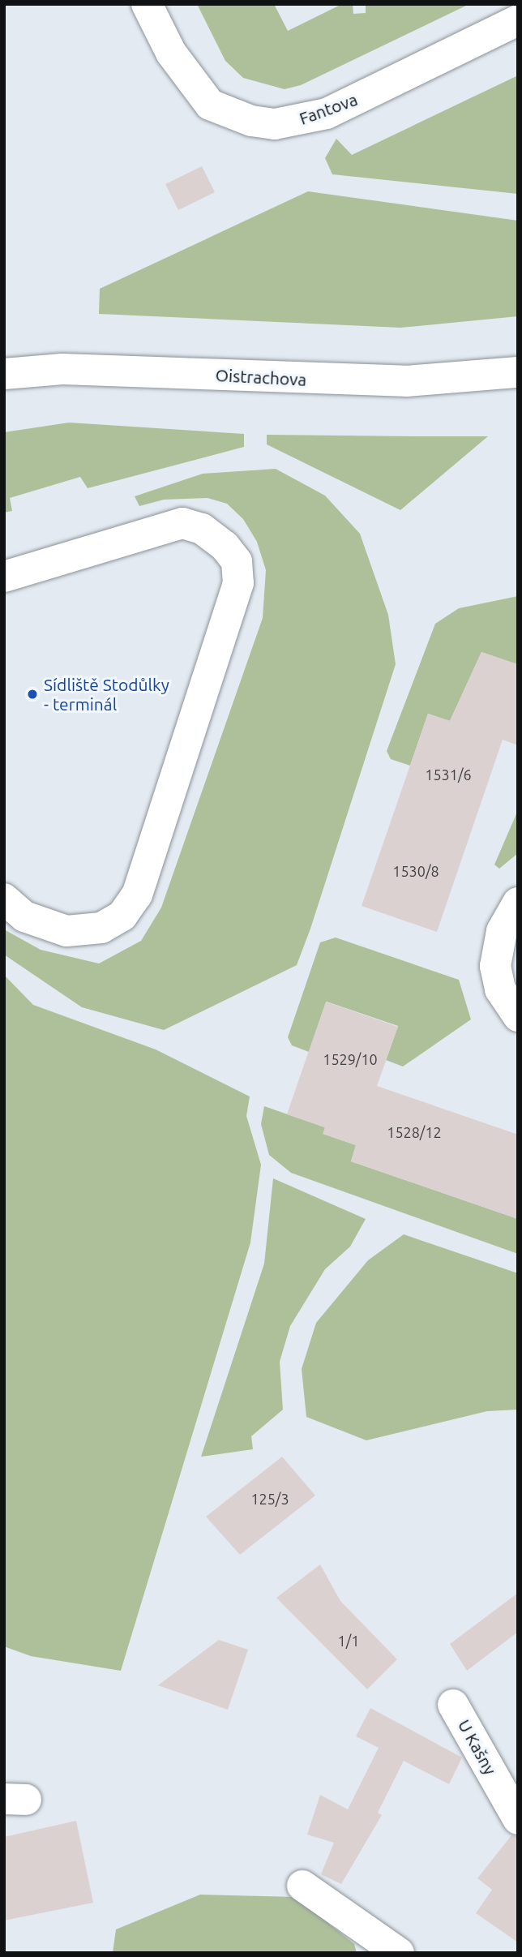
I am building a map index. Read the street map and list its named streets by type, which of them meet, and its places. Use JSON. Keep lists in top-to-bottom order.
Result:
{
  "streets": {
    "street": ["Fantova", "Oistrachova", "U Kašny"]
  },
  "places": ["Sídliště Stodůlky - terminál"],
  "house_numbers": [
    "1531/6",
    "1530/8",
    "1529/10",
    "1528/12",
    "125/3",
    "1/1"
  ]
}
